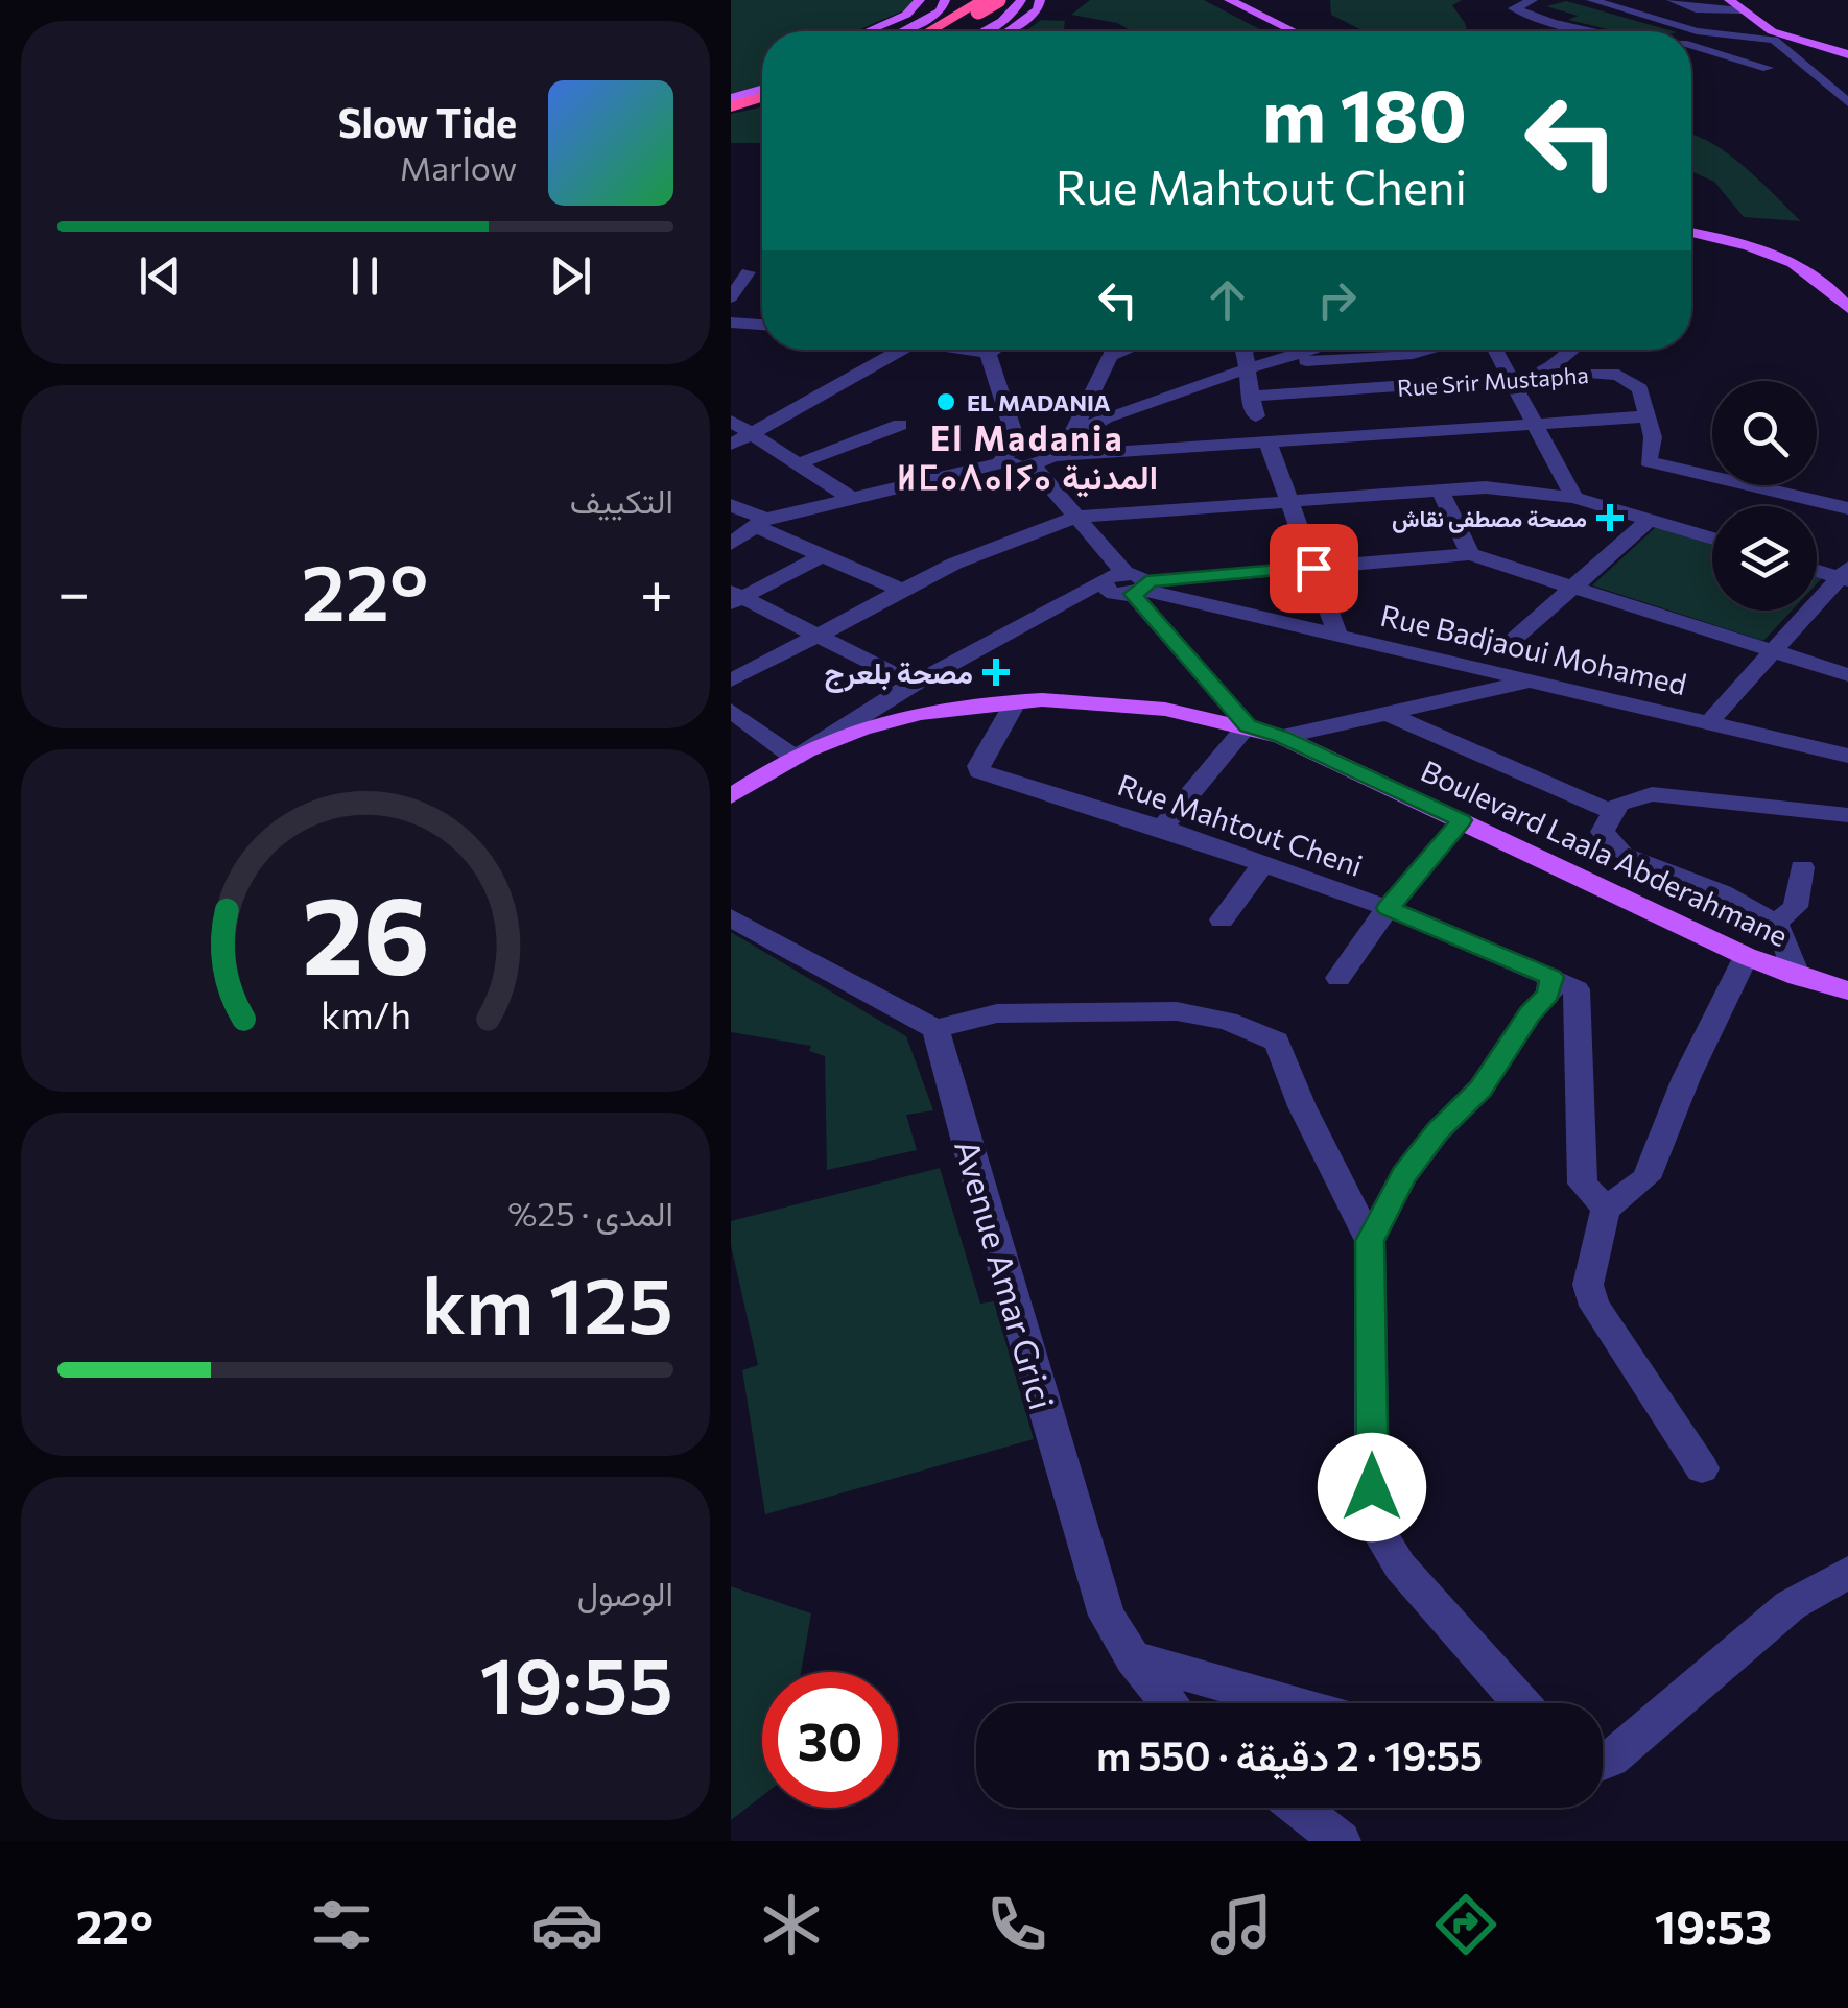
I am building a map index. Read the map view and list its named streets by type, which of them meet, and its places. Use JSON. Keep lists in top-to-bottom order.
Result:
{
  "streets": {
    "main road": ["Boulevard Laala Abderahmane"],
    "street": [
      "Rue Srir Mustapha",
      "Rue Badjaoui Mohamed",
      "Rue Mahtout Cheni",
      "Avenue Amar Grici"
    ]
  },
  "crossings": [
    ["Rue Mahtout Cheni", "Boulevard Laala Abderahmane"]
  ],
  "districts": ["El Madania ⵍⵎⴰⴷⴰⵏⵢⴰ المدنية"],
  "places": {
    "other": ["EL MADANIA"],
    "health": ["مصحة مصطفى نقاش", "مصحة بلعرج"]
  },
  "page": {
    "turn": ["180 m", "Rue Mahtout Cheni"],
    "song": ["Slow Tide", "Marlow"],
    "tile": [
      "التكييف",
      ["المدى · 25%", "125 km"],
      ["الوصول", "19:55"]
    ],
    "heat": ["−", "22°", "+"],
    "limit": "30",
    "trip": "19:55 · 2 دقيقة · 550 m",
    "tabs": ["19:53", "22°"],
    "gauge": ["26", "km/h"]
  }
}
